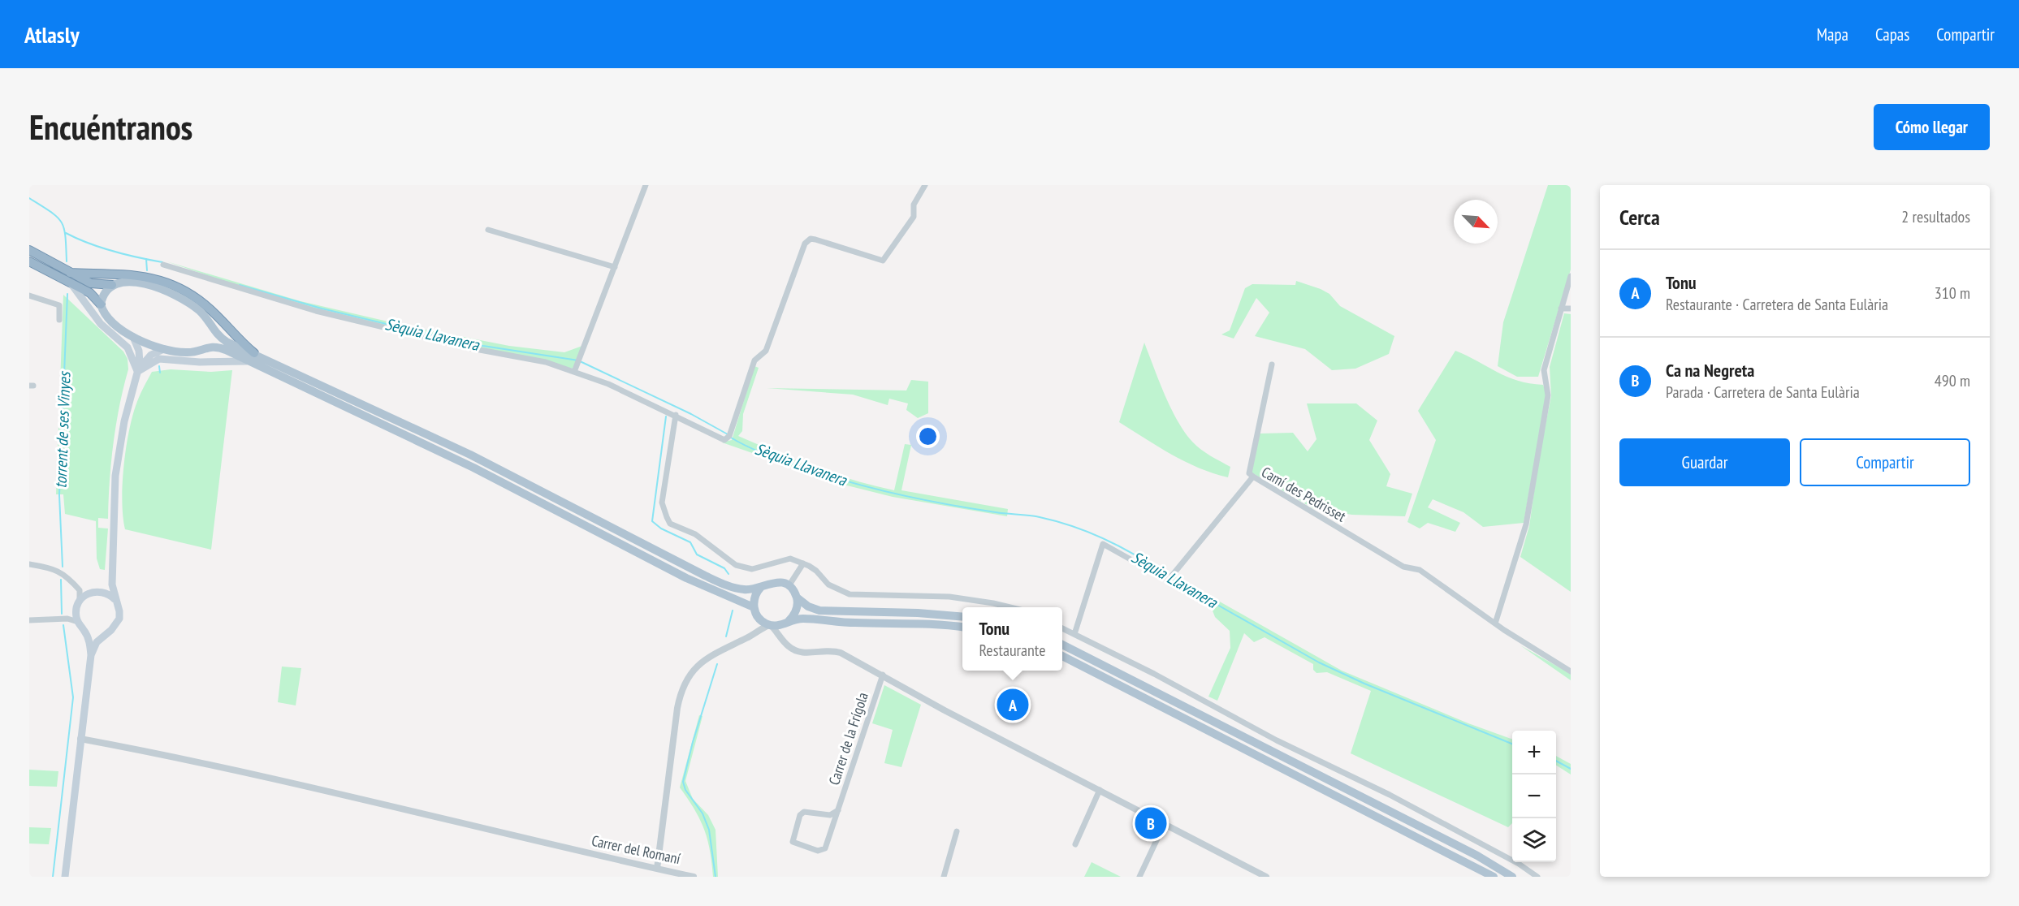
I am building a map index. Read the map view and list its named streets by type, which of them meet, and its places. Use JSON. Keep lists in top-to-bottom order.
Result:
{
  "streets": {
    "street": ["Camí des Pedrisset", "Carrer de la Frígola", "Carrer del Romaní"]
  },
  "water": ["Sèquia Llavanera", "torrent de ses Vinyes"],
  "north": "bottom right",
  "page": {
    "header": "Atlasly",
    "nav": ["Mapa", "Capas", "Compartir"],
    "buttons": [
      "Cómo llegar",
      ["Guardar", "Compartir"]
    ],
    "title": "Encuéntranos",
    "heading": ["Cerca", "2 resultados"],
    "list": [
      {
        "mark": "A",
        "name": "Tonu",
        "note": "Restaurante · Carretera de Santa Eulària",
        "value": "310 m"
      },
      {
        "mark": "B",
        "name": "Ca na Negreta",
        "note": "Parada · Carretera de Santa Eulària",
        "value": "490 m"
      }
    ],
    "popup": ["Tonu", "Restaurante"],
    "pins": ["A", "B"],
    "map_buttons": ["+", "−"]
  }
}
